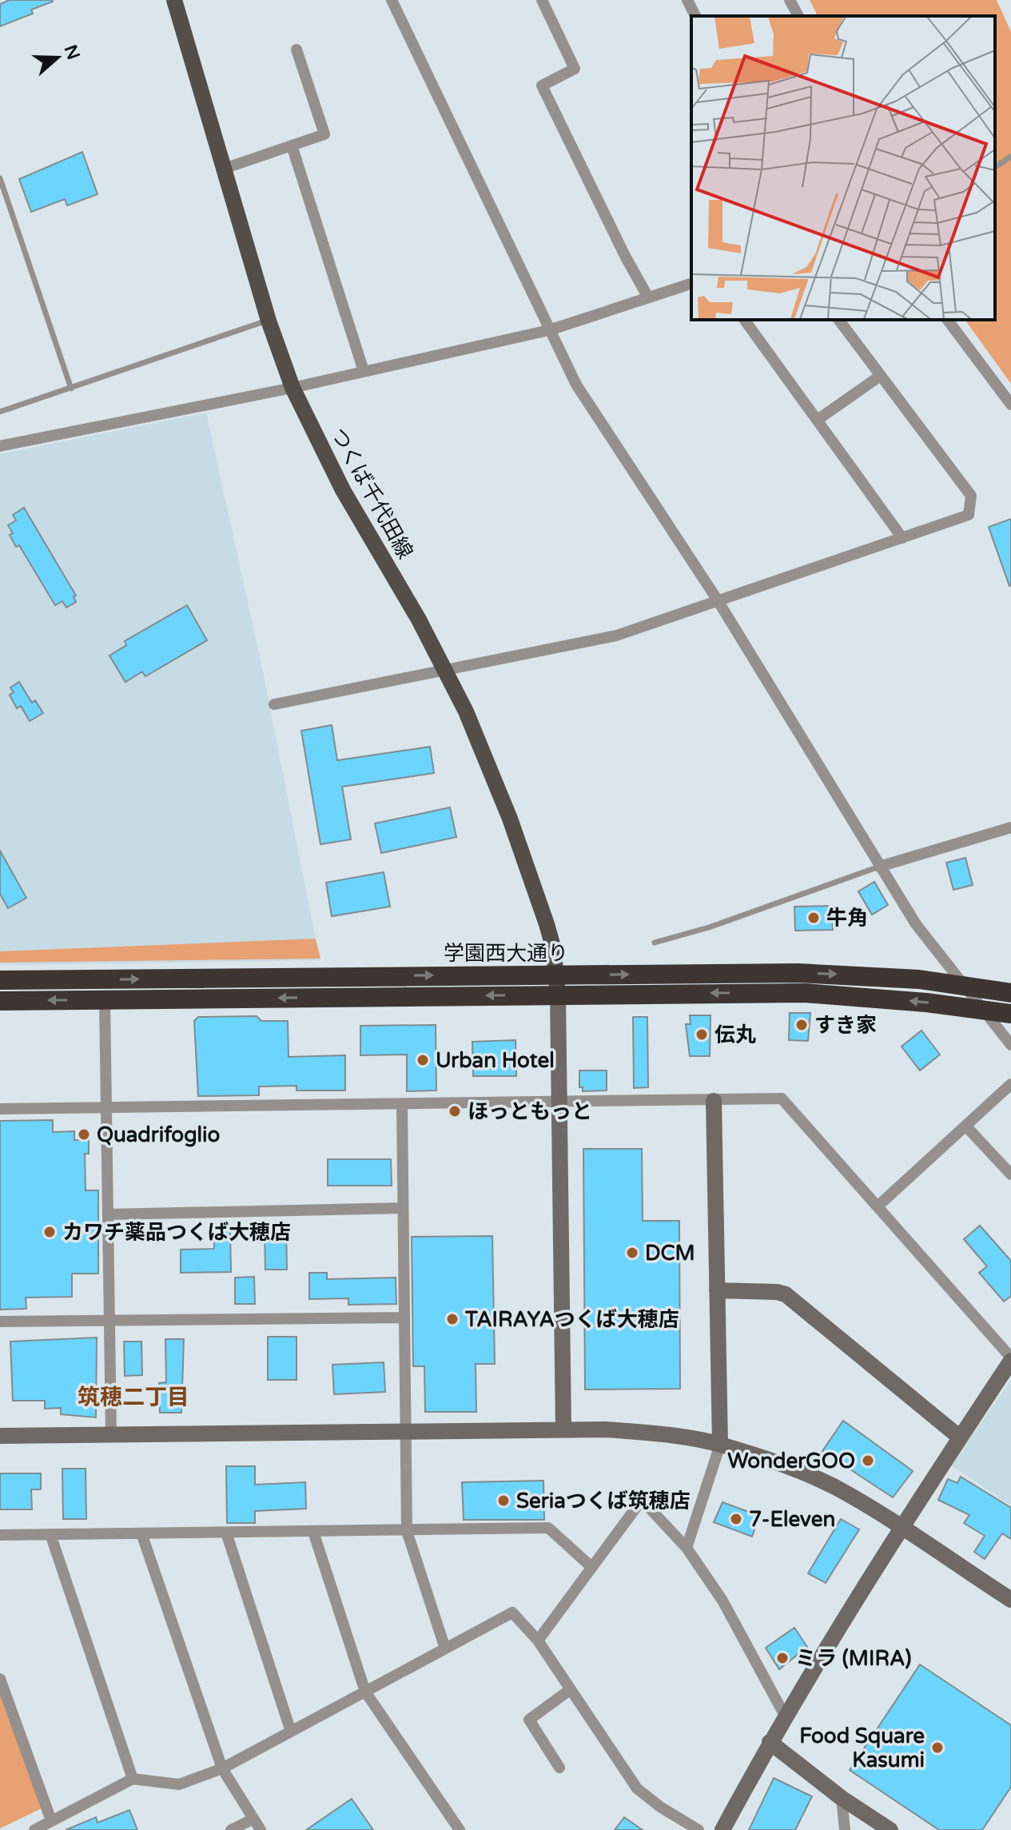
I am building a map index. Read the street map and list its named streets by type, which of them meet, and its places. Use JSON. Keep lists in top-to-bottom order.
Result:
{
  "streets": {
    "highway": ["学園西大通り"],
    "main road": ["つくば千代田線"]
  },
  "crossings": [
    ["つくば千代田線", "学園西大通り"]
  ],
  "districts": ["筑穂二丁目"],
  "places": [
    "牛角",
    "すき家",
    "伝丸",
    "Urban Hotel",
    "ほっともっと",
    "Quadrifoglio",
    "カワチ薬品つくば大穂店",
    "DCM",
    "TAIRAYAつくば大穂店",
    "WonderGOO",
    "Seriaつくば筑穂店",
    "7-Eleven",
    "ミラ (MIRA)",
    "Food Square Kasumi"
  ],
  "north": "right"
}
